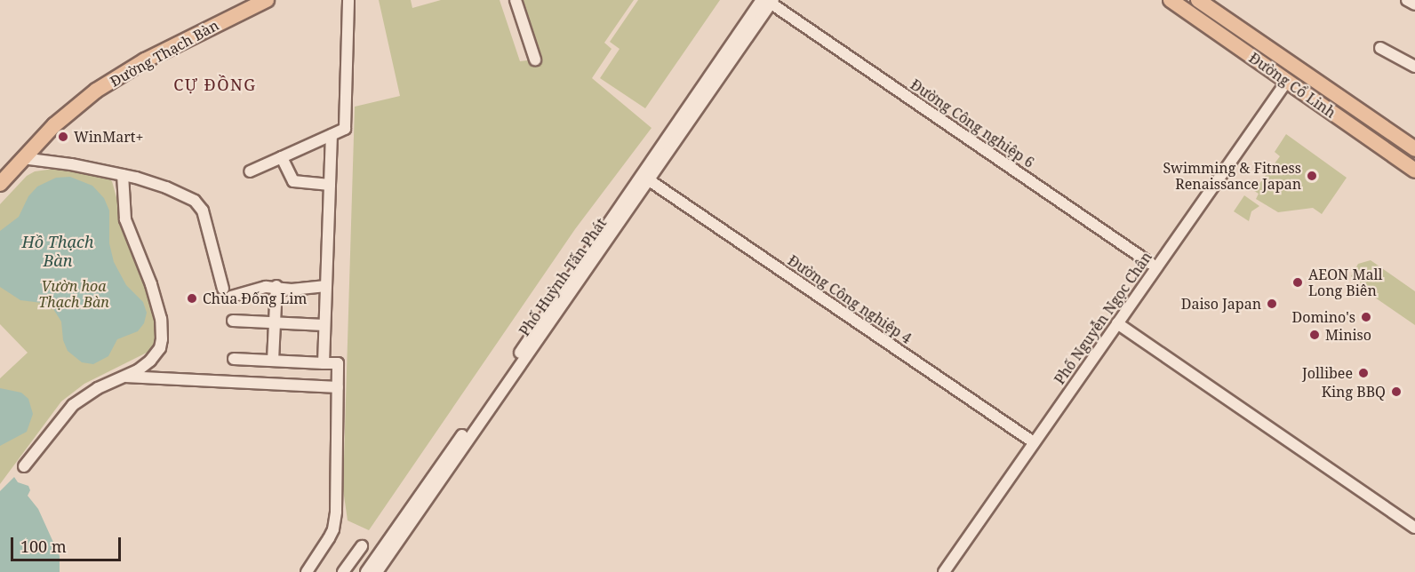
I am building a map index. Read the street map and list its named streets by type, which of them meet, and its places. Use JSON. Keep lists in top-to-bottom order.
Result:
{
  "streets": {
    "main road": ["Đường Thạch Bàn", "Đường Cổ Linh"],
    "street": [
      "Đường Công nghiệp 6",
      "Phố Huỳnh Tấn Phát",
      "Đường Công nghiệp 4",
      "Phố Nguyễn Ngọc Chân"
    ]
  },
  "crossings": [
    ["Đường Cổ Linh", "Phố Nguyễn Ngọc Chân"],
    ["Đường Công nghiệp 6", "Phố Huỳnh Tấn Phát"],
    ["Đường Công nghiệp 6", "Phố Nguyễn Ngọc Chân"],
    ["Phố Huỳnh Tấn Phát", "Đường Công nghiệp 4"],
    ["Đường Công nghiệp 4", "Phố Nguyễn Ngọc Chân"]
  ],
  "districts": ["CỰ ĐỒNG"],
  "water": ["Hồ Thạch Bàn"],
  "parks": ["Vườn hoa Thạch Bàn"],
  "places": [
    "WinMart+",
    "Swimming & Fitness Renaissance Japan",
    "AEON Mall Long Biên",
    "Chùa Đống Lim",
    "Daiso Japan",
    "Domino's",
    "Miniso",
    "Jollibee",
    "King BBQ"
  ],
  "scale_bar": "100 m"
}
